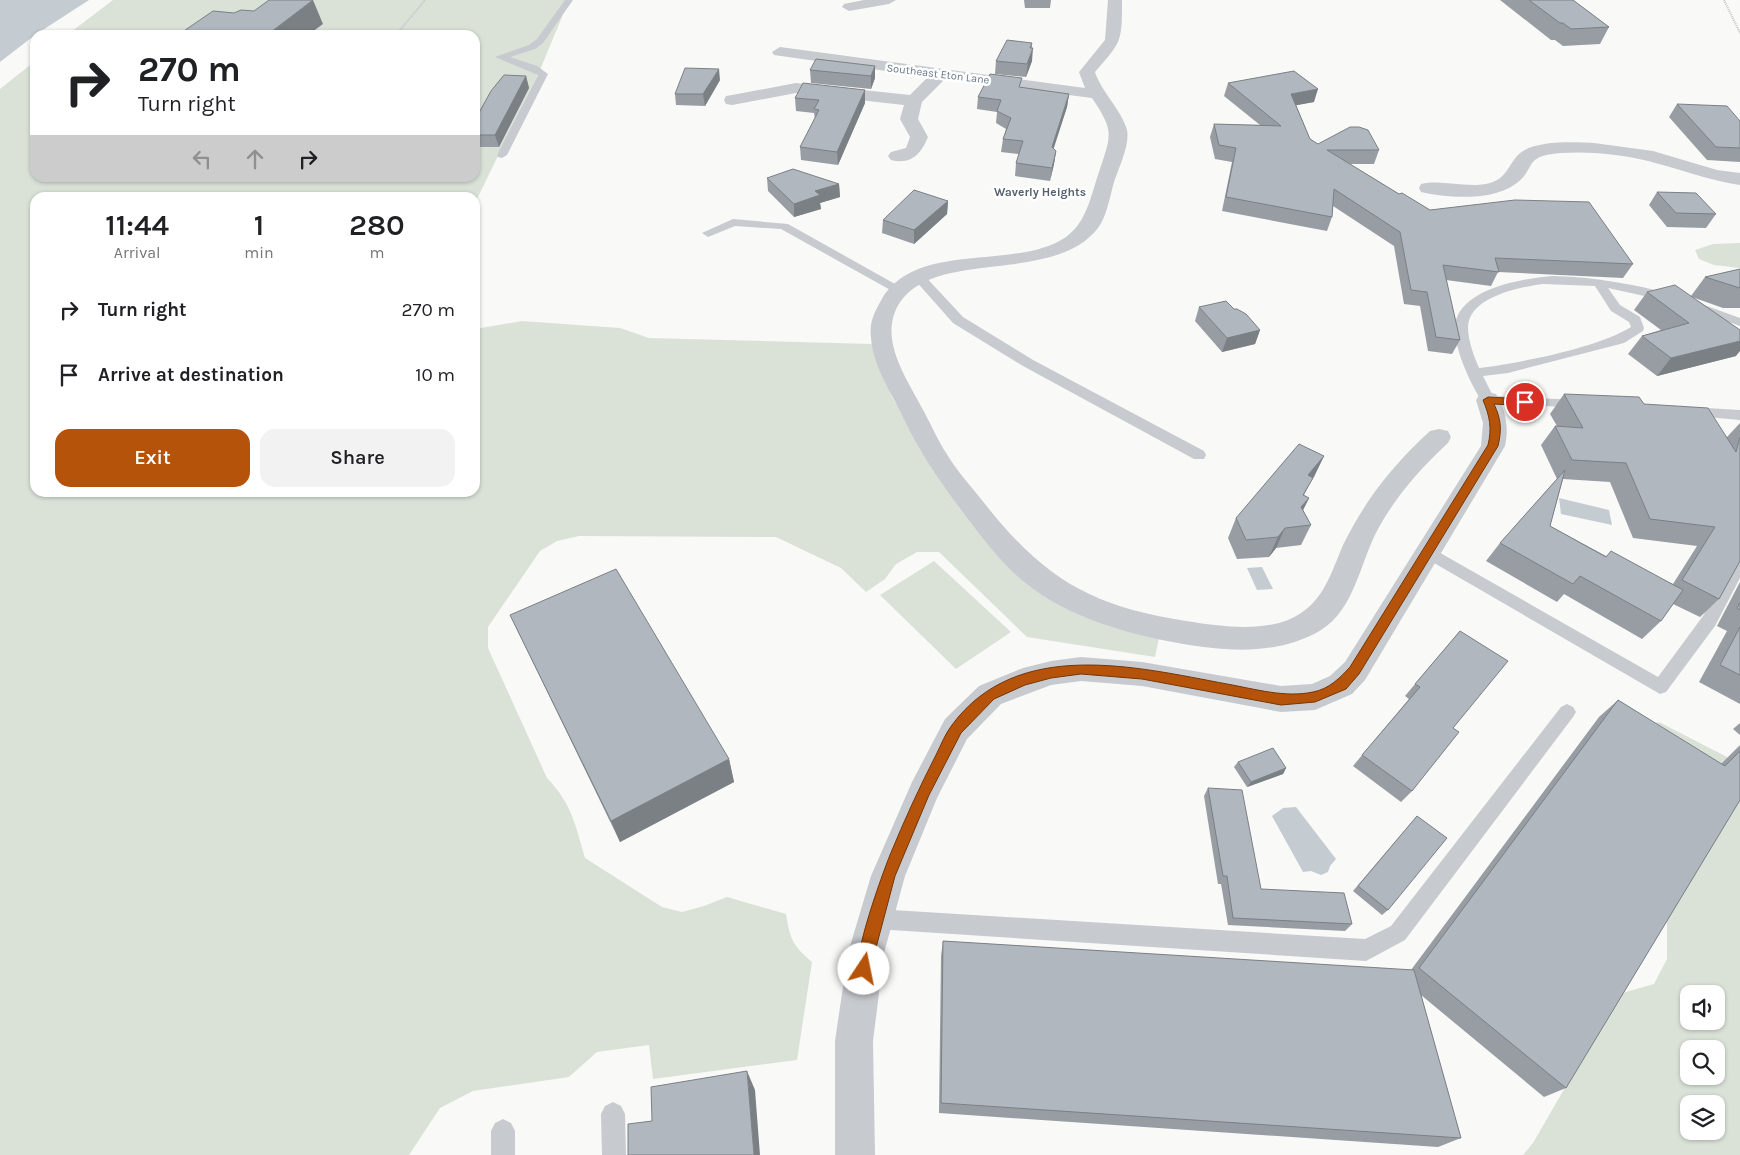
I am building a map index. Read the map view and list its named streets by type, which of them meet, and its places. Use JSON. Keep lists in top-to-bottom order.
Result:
{
  "streets": {
    "street": ["Southeast Eton Lane"]
  },
  "districts": ["Waverly Heights"],
  "page": {
    "turn": ["270 m", "Turn right"],
    "eta": [
      "11:44",
      "Arrival",
      "1",
      "min",
      "280",
      "m"
    ],
    "list": [
      {
        "name": "Turn right",
        "value": "270 m"
      },
      {
        "name": "Arrive at destination",
        "value": "10 m"
      }
    ],
    "buttons": ["Exit", "Share"]
  }
}
